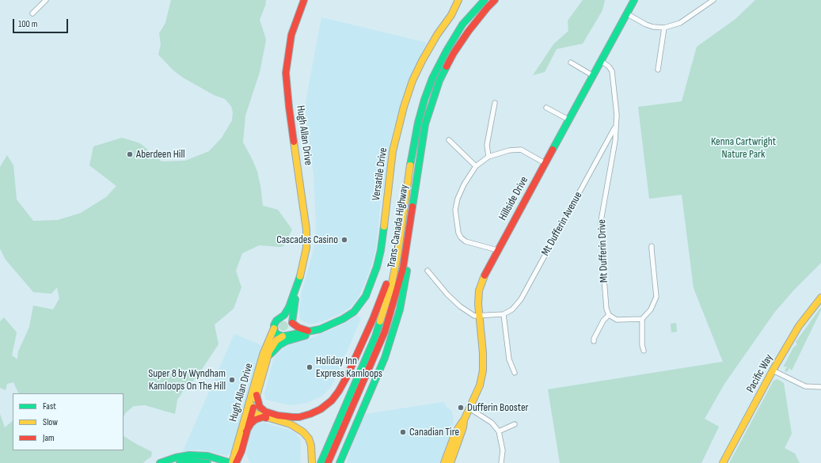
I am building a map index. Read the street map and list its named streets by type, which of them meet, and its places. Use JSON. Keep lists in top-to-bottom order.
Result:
{
  "streets": {
    "main road": [
      "Hugh Allan Drive",
      "Versatile Drive",
      "Hillside Drive",
      "Trans-Canada Highway",
      "Pacific Way"
    ],
    "street": ["Mt Dufferin Avenue", "Mt Dufferin Drive"]
  },
  "crossings": [
    ["Hugh Allan Drive", "Versatile Drive"],
    ["Hillside Drive", "Mt Dufferin Drive"],
    ["Mt Dufferin Avenue", "Mt Dufferin Drive"]
  ],
  "parks": ["Kenna Cartwright Nature Park"],
  "places": [
    "Aberdeen Hill",
    "Cascades Casino",
    "Holiday Inn Express Kamloops",
    "Super 8 by Wyndham Kamloops On The Hill",
    "Dufferin Booster",
    "Canadian Tire"
  ],
  "legend": ["Fast", "Slow", "Jam"],
  "scale_bar": "100 m"
}
